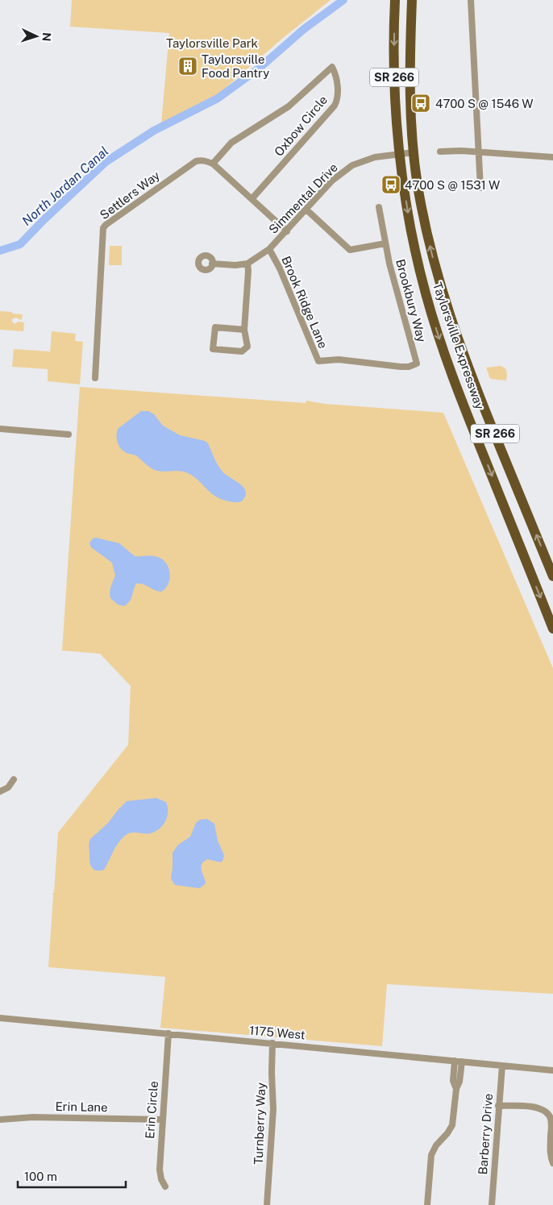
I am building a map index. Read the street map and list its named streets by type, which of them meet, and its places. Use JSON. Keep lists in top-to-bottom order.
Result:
{
  "streets": {
    "main road": ["SR 266", "Taylorsville Expressway"],
    "street": [
      "Oxbow Circle",
      "Settlers Way",
      "Simmental Drive",
      "Brookbury Way",
      "Brook Ridge Lane",
      "1175 West",
      "Erin Lane",
      "Erin Circle",
      "Turnberry Way",
      "Barberry Drive"
    ]
  },
  "crossings": [
    ["SR 266", "Simmental Drive"],
    ["SR 266", "Taylorsville Expressway"],
    ["Oxbow Circle", "Settlers Way"],
    ["Simmental Drive", "Brook Ridge Lane"],
    ["Simmental Drive", "Taylorsville Expressway"],
    ["Brookbury Way", "Brook Ridge Lane"],
    ["1175 West", "Erin Circle"],
    ["1175 West", "Turnberry Way"],
    ["1175 West", "Barberry Drive"],
    ["Erin Lane", "Erin Circle"]
  ],
  "water": ["North Jordan Canal"],
  "parks": ["Taylorsville Park"],
  "places": {
    "building": ["Taylorsville Food Pantry"],
    "bus stop": ["4700 S @ 1546 W", "4700 S @ 1531 W"]
  },
  "scale_bar": "100 m",
  "north": "right"
}
